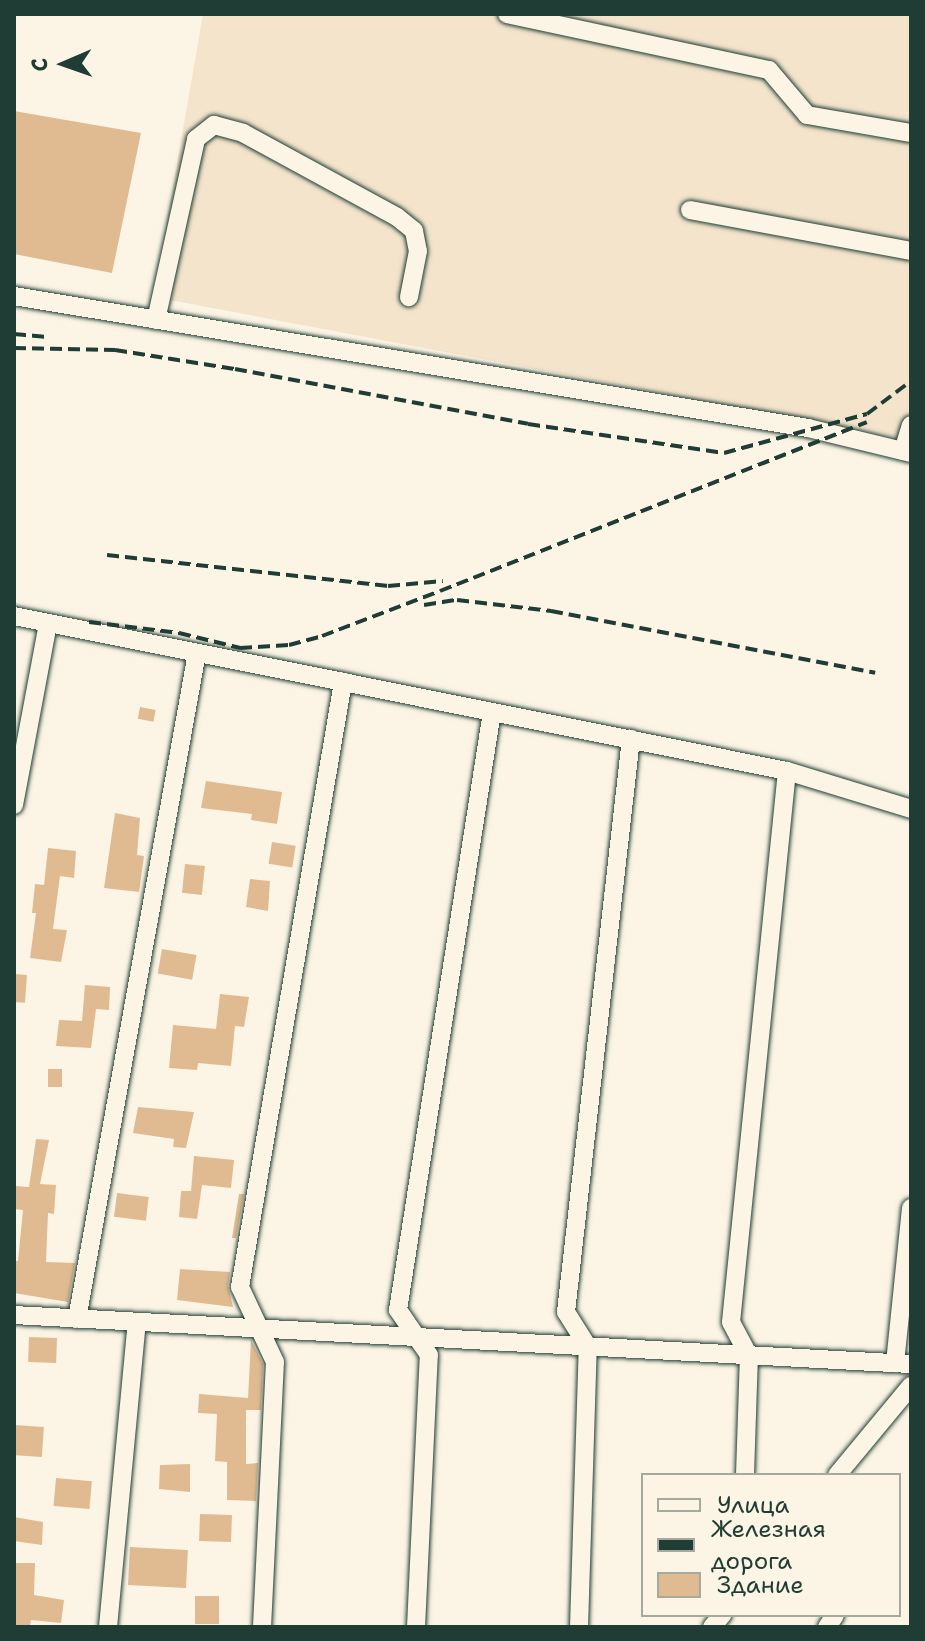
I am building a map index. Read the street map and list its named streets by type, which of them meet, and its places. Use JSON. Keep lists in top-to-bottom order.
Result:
{
  "legend": ["Улица", "Железная дорога", "Здание"],
  "north": "left"
}
